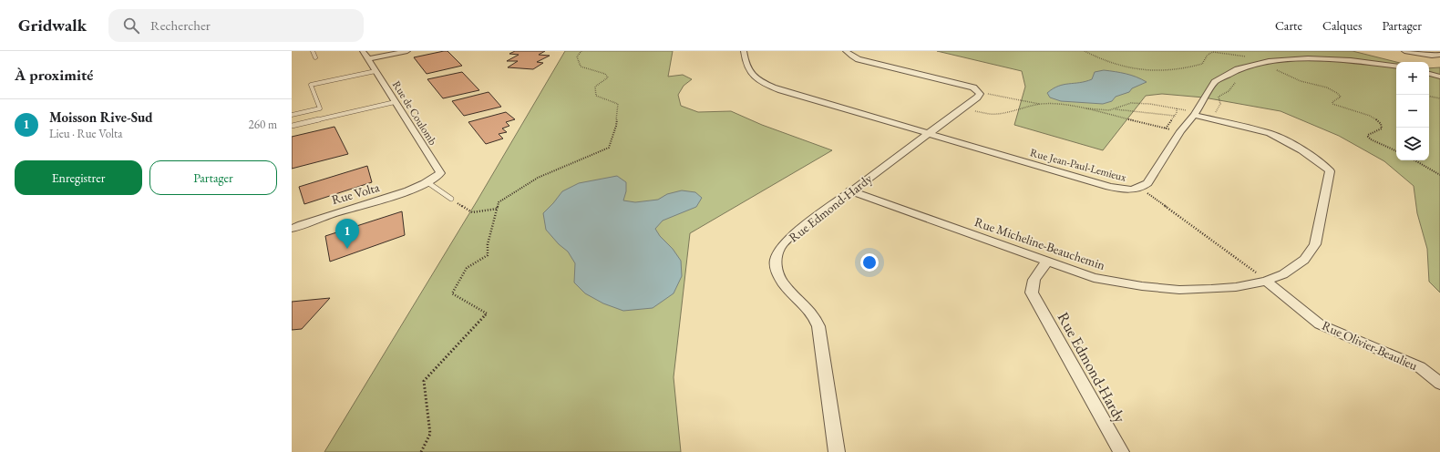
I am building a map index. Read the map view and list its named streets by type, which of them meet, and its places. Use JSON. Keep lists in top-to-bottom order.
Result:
{
  "streets": {
    "street": [
      "Rue de Coulomb",
      "Rue Jean-Paul-Lemieux",
      "Rue Volta",
      "Rue Edmond-Hardy",
      "Rue Micheline-Beauchemin",
      "Rue Olivier-Beaulieu"
    ]
  },
  "crossings": [
    ["Rue de Coulomb", "Rue Volta"],
    ["Rue Jean-Paul-Lemieux", "Rue Edmond-Hardy"],
    ["Rue Jean-Paul-Lemieux", "Rue Micheline-Beauchemin"],
    ["Rue Edmond-Hardy", "Rue Micheline-Beauchemin"],
    ["Rue Micheline-Beauchemin", "Rue Olivier-Beaulieu"]
  ],
  "page": {
    "header": "Gridwalk",
    "search": "Rechercher",
    "nav": ["Carte", "Calques", "Partager"],
    "heading": "À proximité",
    "map_buttons": ["+", "−"],
    "list": [
      {
        "mark": "1",
        "name": "Moisson Rive-Sud",
        "note": "Lieu · Rue Volta",
        "value": "260 m"
      }
    ],
    "buttons": ["Enregistrer", "Partager"],
    "pins": "1"
  }
}
